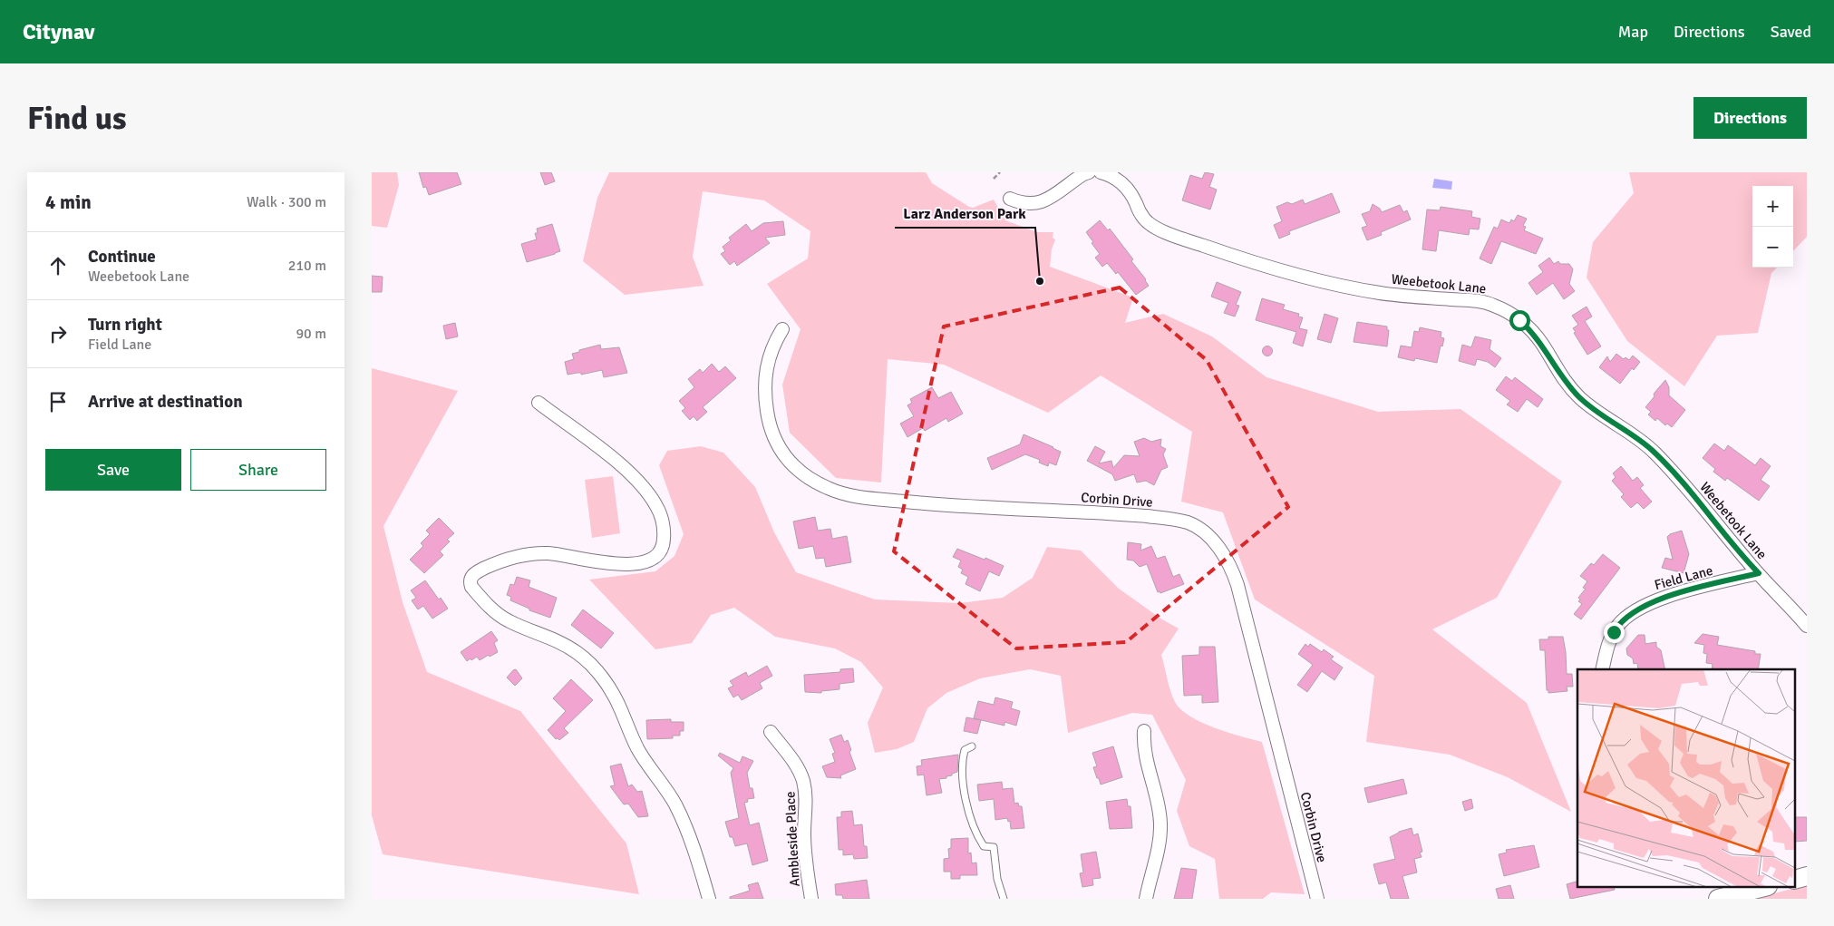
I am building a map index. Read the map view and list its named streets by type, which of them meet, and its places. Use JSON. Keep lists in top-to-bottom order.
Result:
{
  "streets": {
    "street": [
      "Weebetook Lane",
      "Corbin Drive",
      "Field Lane",
      "Ambleside Place"
    ]
  },
  "crossings": [
    ["Weebetook Lane", "Field Lane"]
  ],
  "places": ["Larz Anderson Park"],
  "page": {
    "header": "Citynav",
    "nav": ["Map", "Directions", "Saved"],
    "buttons": [
      "Directions",
      ["Save", "Share"]
    ],
    "title": "Find us",
    "heading": ["4 min", "Walk · 300 m"],
    "map_buttons": ["+", "−"],
    "list": [
      ["Continue", "Weebetook Lane", "210 m"],
      ["Turn right", "Field Lane", "90 m"],
      "Arrive at destination"
    ]
  }
}
